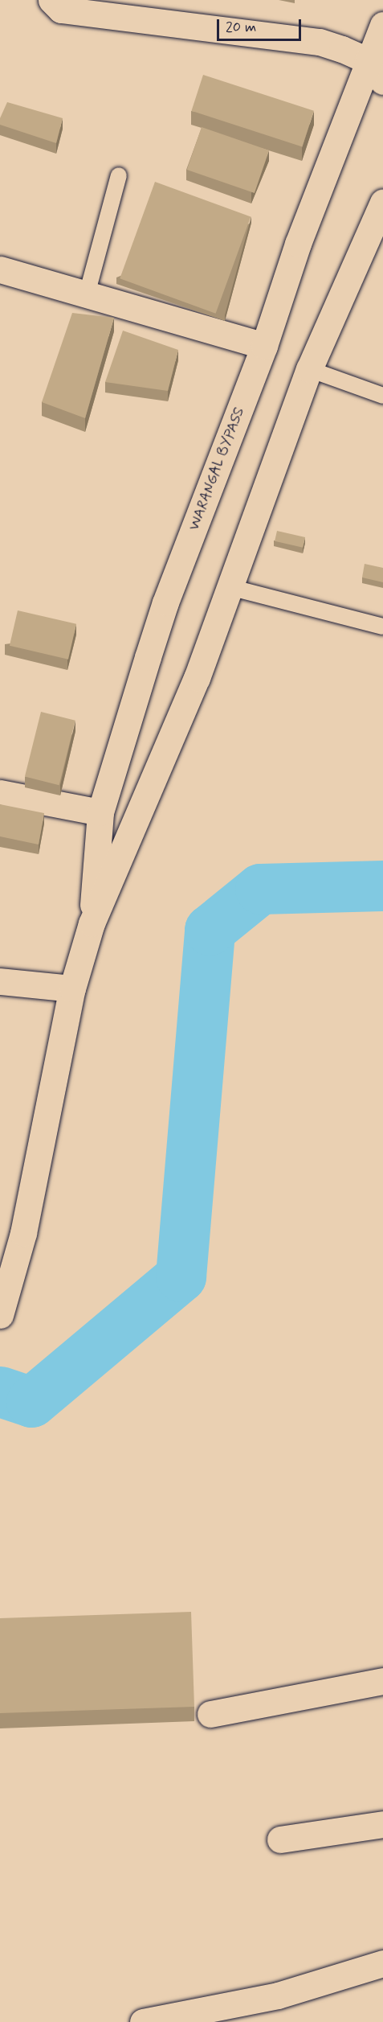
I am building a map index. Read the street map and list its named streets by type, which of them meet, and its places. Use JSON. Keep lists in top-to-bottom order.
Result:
{
  "streets": {
    "main road": ["WARANGAL BYPASS"]
  },
  "scale_bar": "20 m"
}
